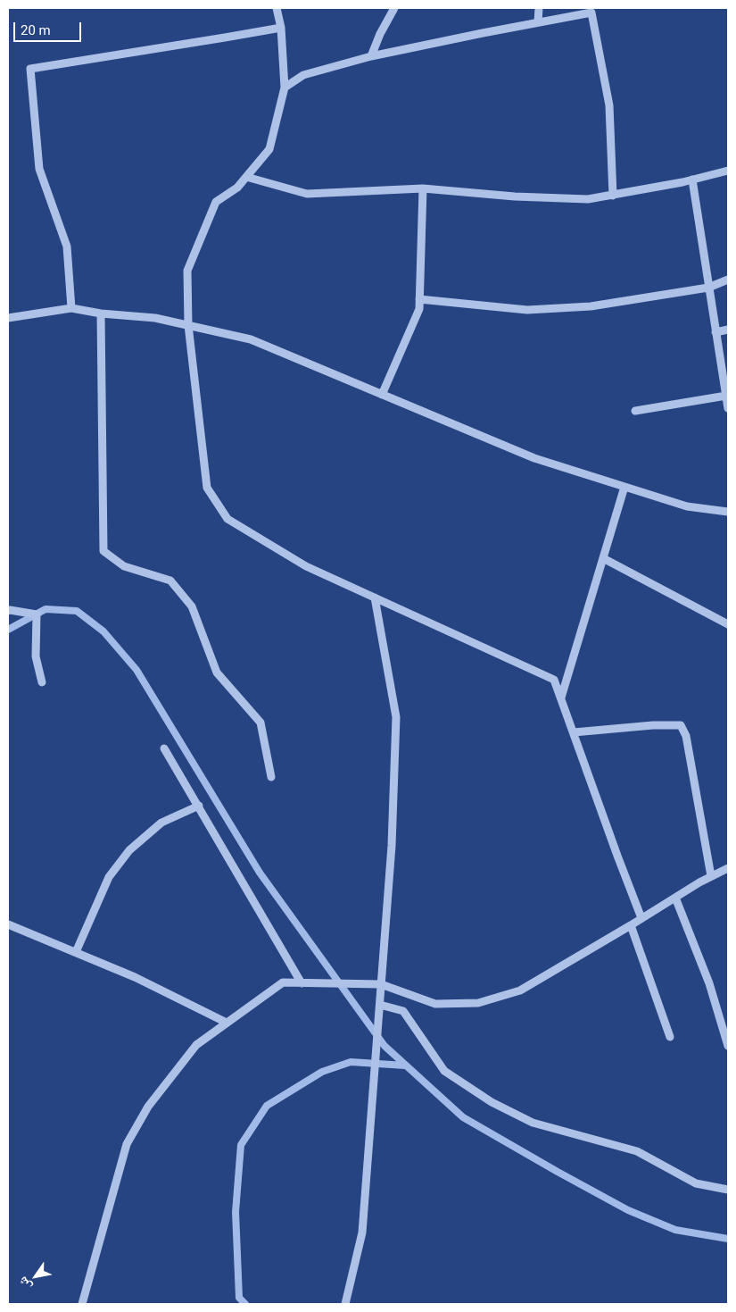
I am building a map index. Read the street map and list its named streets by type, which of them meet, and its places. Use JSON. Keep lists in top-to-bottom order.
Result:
{
  "scale_bar": "20 m",
  "north": "bottom left"
}
